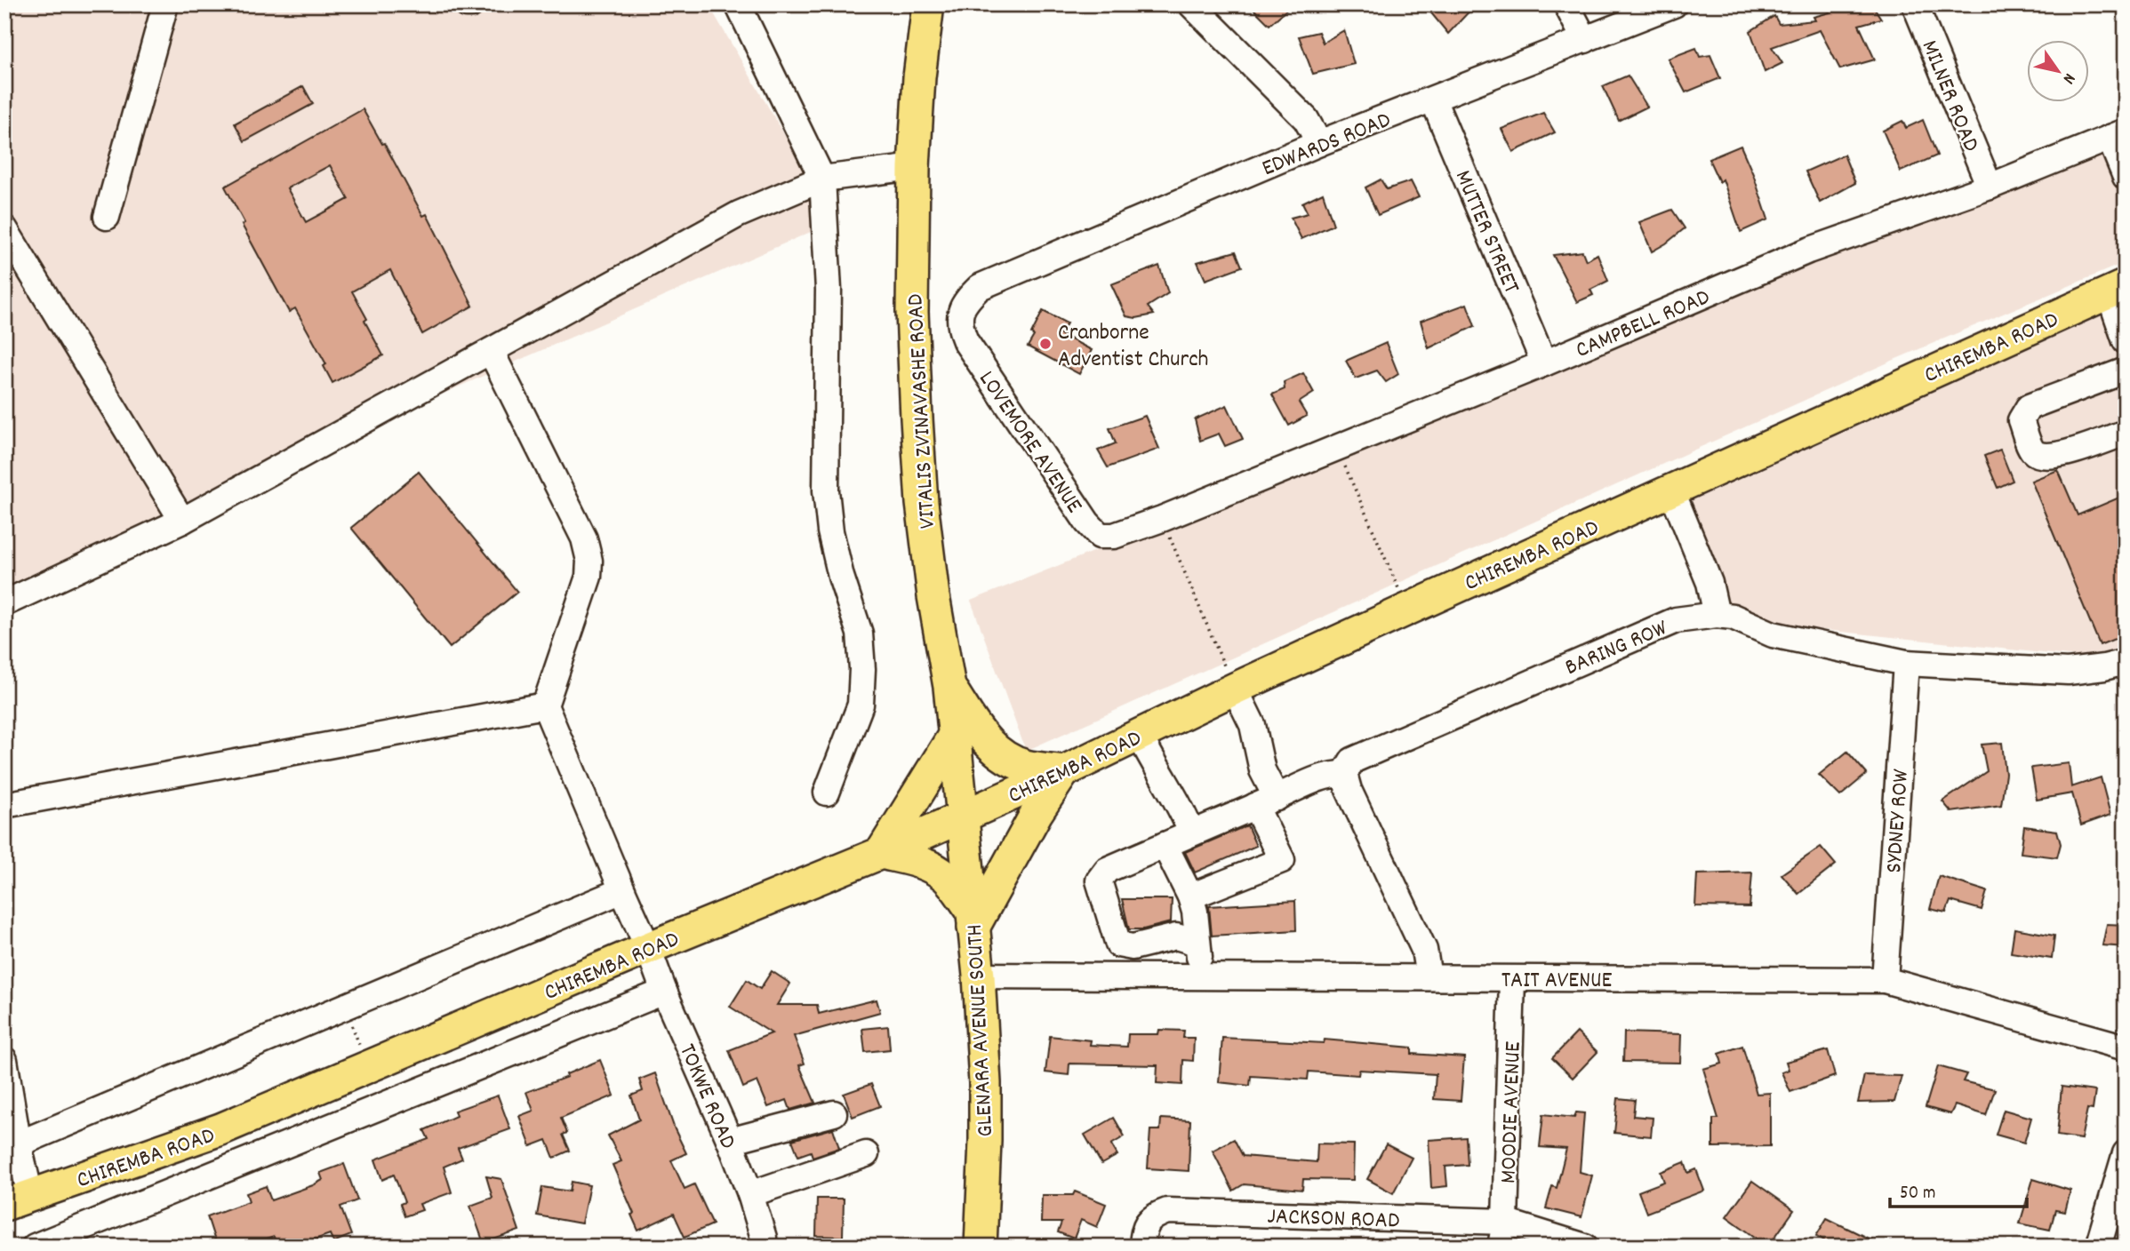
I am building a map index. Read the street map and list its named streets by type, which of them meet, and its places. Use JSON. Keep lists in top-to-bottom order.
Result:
{
  "streets": {
    "main road": ["CHIREMBA ROAD", "VITALIS ZVINAVASHE ROAD", "GLENARA AVENUE SOUTH"],
    "street": [
      "MILNER ROAD",
      "EDWARDS ROAD",
      "MUTTER STREET",
      "CAMPBELL ROAD",
      "LOVEMORE AVENUE",
      "BARING ROW",
      "SYDNEY ROW",
      "TAIT AVENUE",
      "TOKWE ROAD",
      "MOODIE AVENUE",
      "JACKSON ROAD"
    ]
  },
  "crossings": [
    ["MILNER ROAD", "CAMPBELL ROAD"],
    ["EDWARDS ROAD", "MUTTER STREET"],
    ["EDWARDS ROAD", "LOVEMORE AVENUE"],
    ["MUTTER STREET", "CAMPBELL ROAD"],
    ["CAMPBELL ROAD", "LOVEMORE AVENUE"],
    ["CHIREMBA ROAD", "VITALIS ZVINAVASHE ROAD"],
    ["CHIREMBA ROAD", "GLENARA AVENUE SOUTH"],
    ["CHIREMBA ROAD", "TOKWE ROAD"],
    ["VITALIS ZVINAVASHE ROAD", "GLENARA AVENUE SOUTH"],
    ["BARING ROW", "SYDNEY ROW"],
    ["SYDNEY ROW", "TAIT AVENUE"],
    ["TAIT AVENUE", "GLENARA AVENUE SOUTH"],
    ["TAIT AVENUE", "MOODIE AVENUE"],
    ["MOODIE AVENUE", "JACKSON ROAD"]
  ],
  "places": ["Cranborne Adventist Church"],
  "scale_bar": "50 m",
  "north": "bottom right"
}
